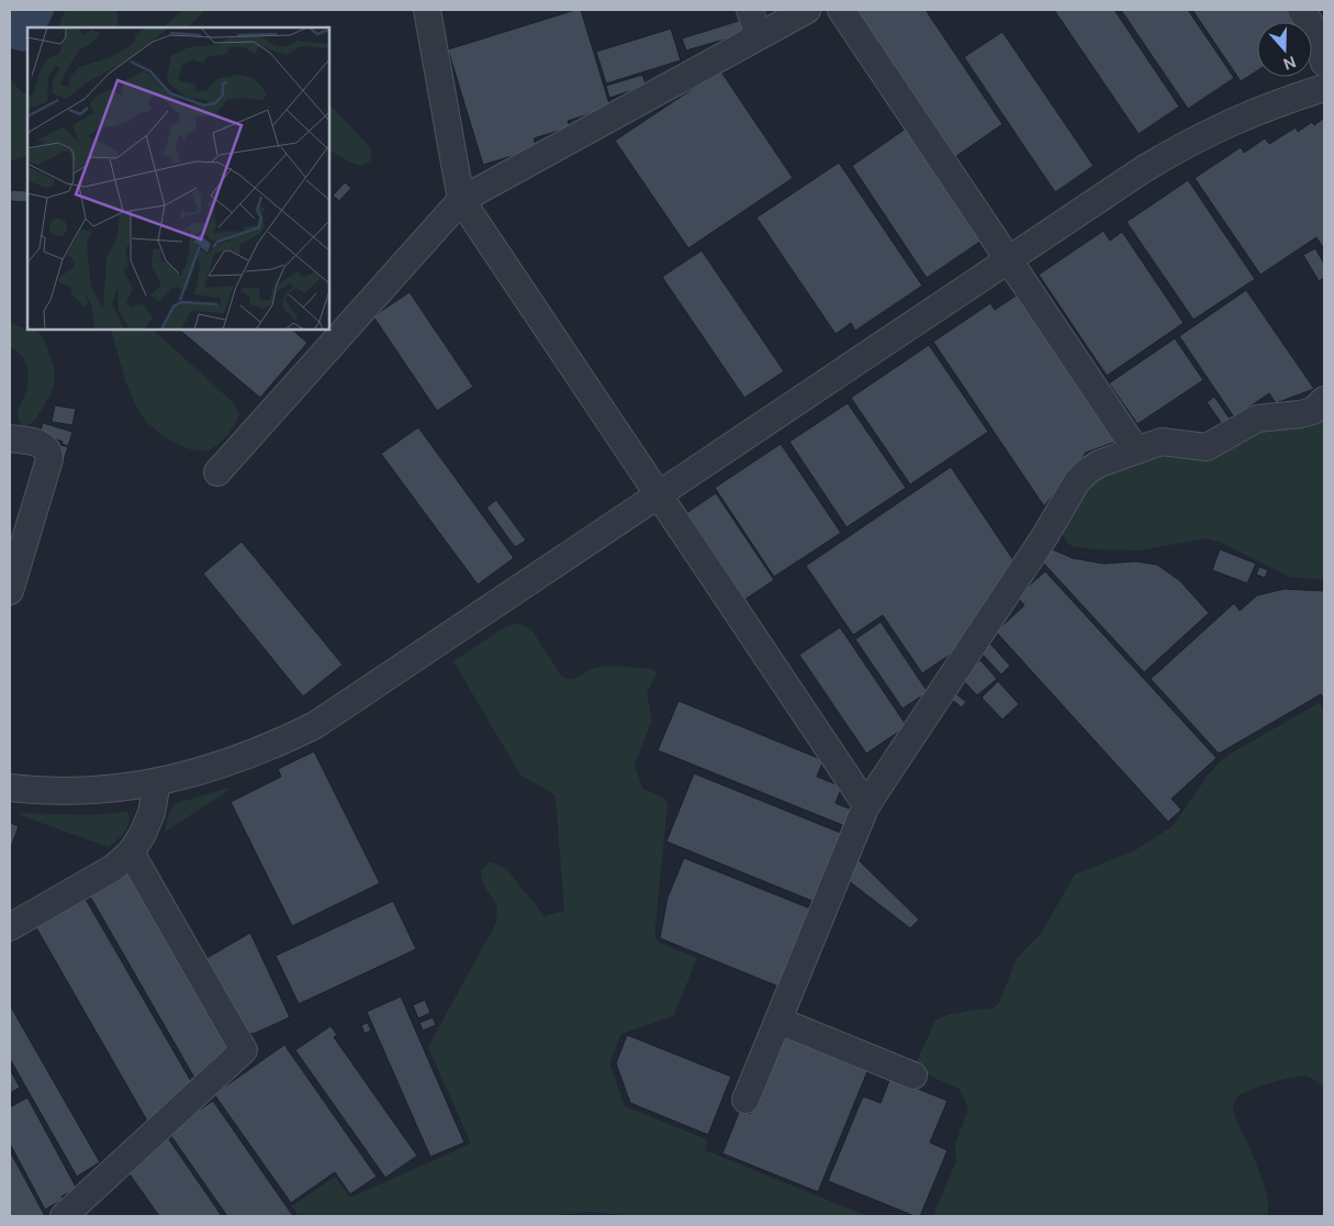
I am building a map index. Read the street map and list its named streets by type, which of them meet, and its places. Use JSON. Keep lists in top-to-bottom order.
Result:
{
  "north": "bottom"
}
